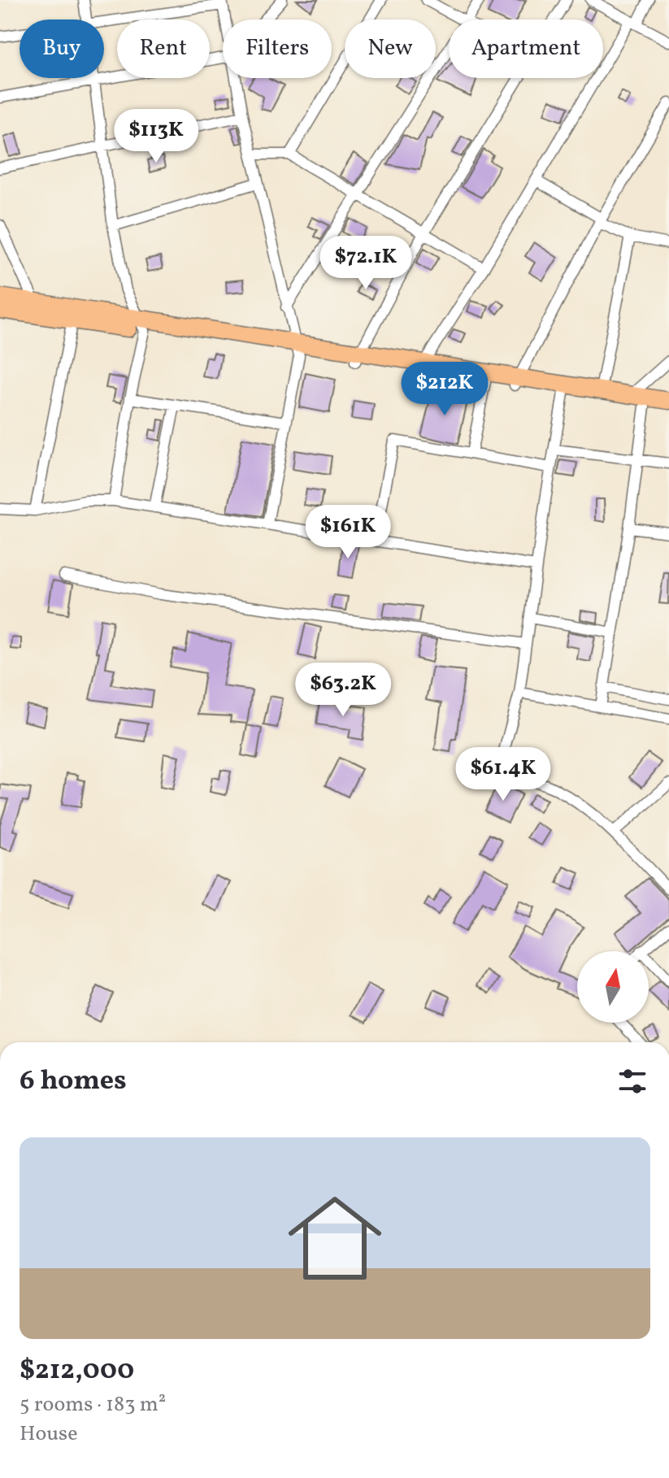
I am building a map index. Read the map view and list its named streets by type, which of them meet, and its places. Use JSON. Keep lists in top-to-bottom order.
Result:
{
  "north": "top",
  "page": {
    "chip": [
      "Buy",
      "Rent",
      "Filters",
      "New",
      "Apartment"
    ],
    "price": [
      "$113K",
      "$72.1K",
      "$212K",
      "$161K",
      "$63.2K",
      "$61.4K"
    ],
    "heading": "6 homes",
    "list": [
      {
        "name": "$212,000",
        "note": "5 rooms · 183 m² · House"
      }
    ]
  }
}
